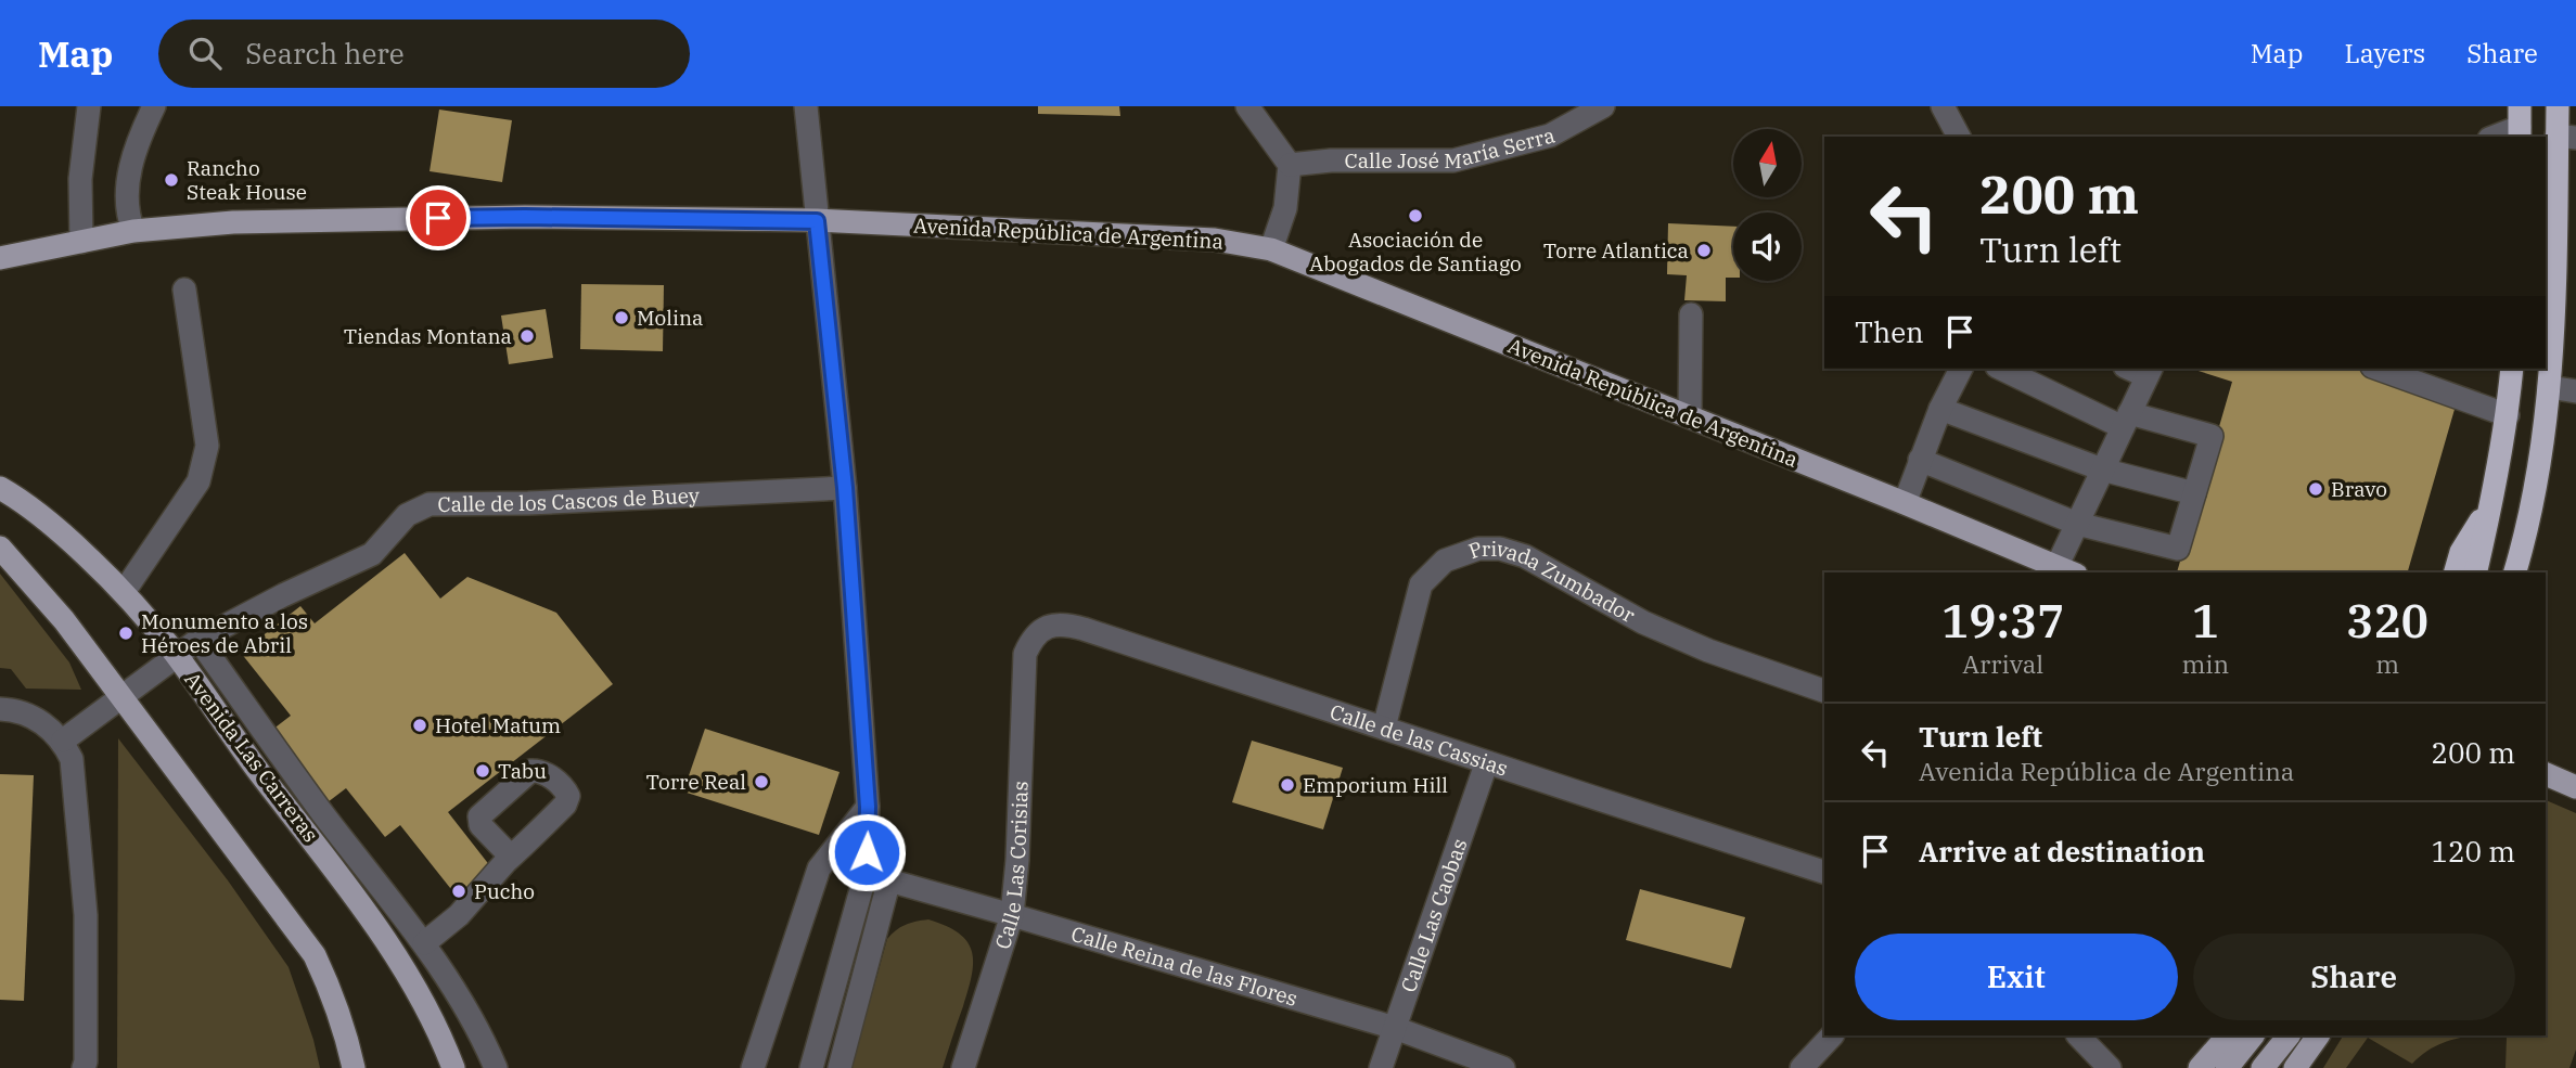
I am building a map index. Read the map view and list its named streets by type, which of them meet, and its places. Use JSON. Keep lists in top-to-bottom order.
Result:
{
  "streets": {
    "main road": ["Avenida República de Argentina", "Avenida Las Carreras"],
    "street": [
      "Calle José María Serra",
      "Calle de los Cascos de Buey",
      "Privada Zumbador",
      "Calle de las Cassias",
      "Calle Las Corisias",
      "Calle Las Caobas",
      "Calle Reina de las Flores"
    ]
  },
  "crossings": [
    ["Calle de los Cascos de Buey", "Avenida Las Carreras"],
    ["Privada Zumbador", "Calle de las Cassias"],
    ["Calle de las Cassias", "Calle Las Corisias"],
    ["Calle de las Cassias", "Calle Las Caobas"],
    ["Calle Las Corisias", "Calle Reina de las Flores"],
    ["Calle Las Caobas", "Calle Reina de las Flores"]
  ],
  "places": [
    "Rancho Steak House",
    "Asociación de Abogados de Santiago",
    "Torre Atlantica",
    "Molina",
    "Tiendas Montana",
    "Bravo",
    "Monumento a los Héroes de Abril",
    "Hotel Matum",
    "Tabu",
    "Torre Real",
    "Emporium Hill",
    "Pucho"
  ],
  "north": "top",
  "page": {
    "header": "Map",
    "search": "Search here",
    "nav": ["Map", "Layers", "Share"],
    "turn": ["200 m", "Turn left"],
    "then": "Then",
    "eta": [
      "19:37",
      "Arrival",
      "1",
      "min",
      "320",
      "m"
    ],
    "list": [
      {
        "name": "Turn left",
        "note": "Avenida República de Argentina",
        "value": "200 m"
      },
      {
        "name": "Arrive at destination",
        "value": "120 m"
      }
    ],
    "buttons": ["Exit", "Share"]
  }
}
